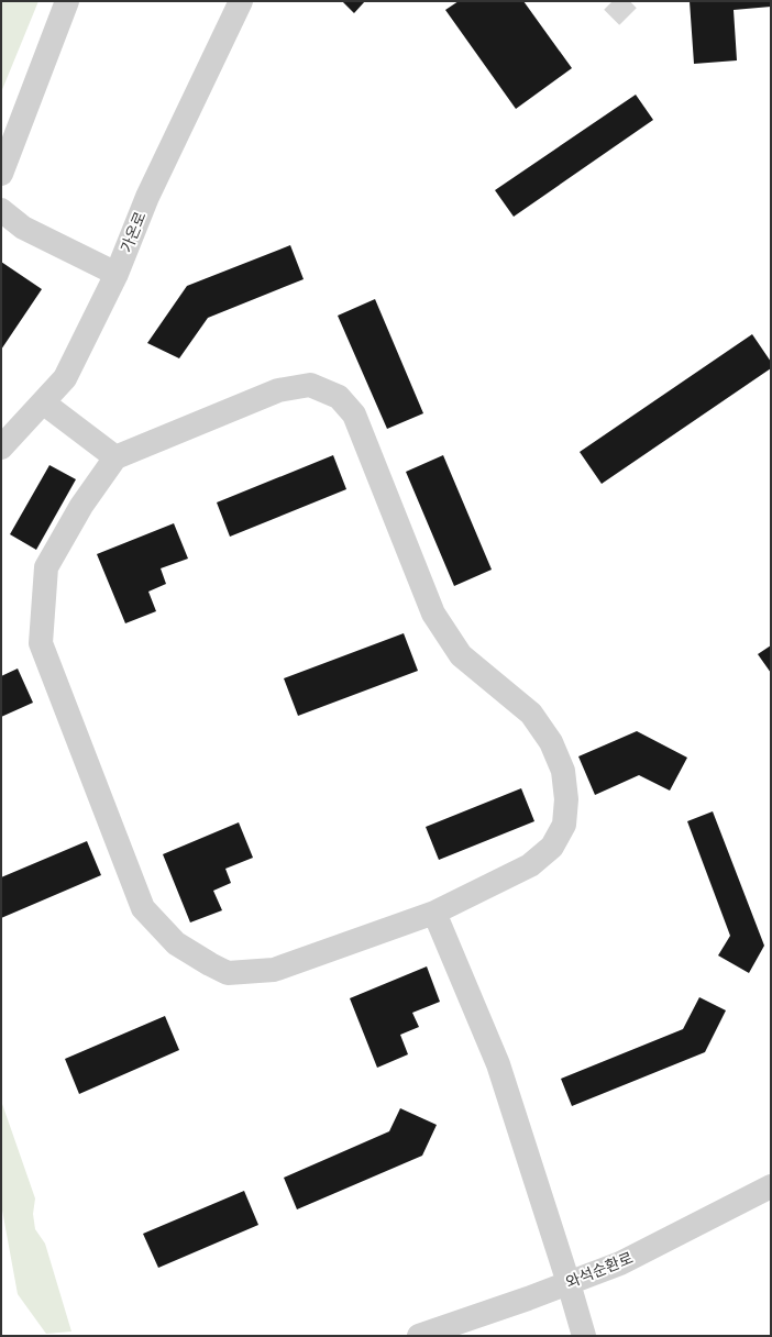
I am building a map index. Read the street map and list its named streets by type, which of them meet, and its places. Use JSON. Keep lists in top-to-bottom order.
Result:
{
  "streets": {
    "street": ["가온로", "와석순환로"]
  }
}
